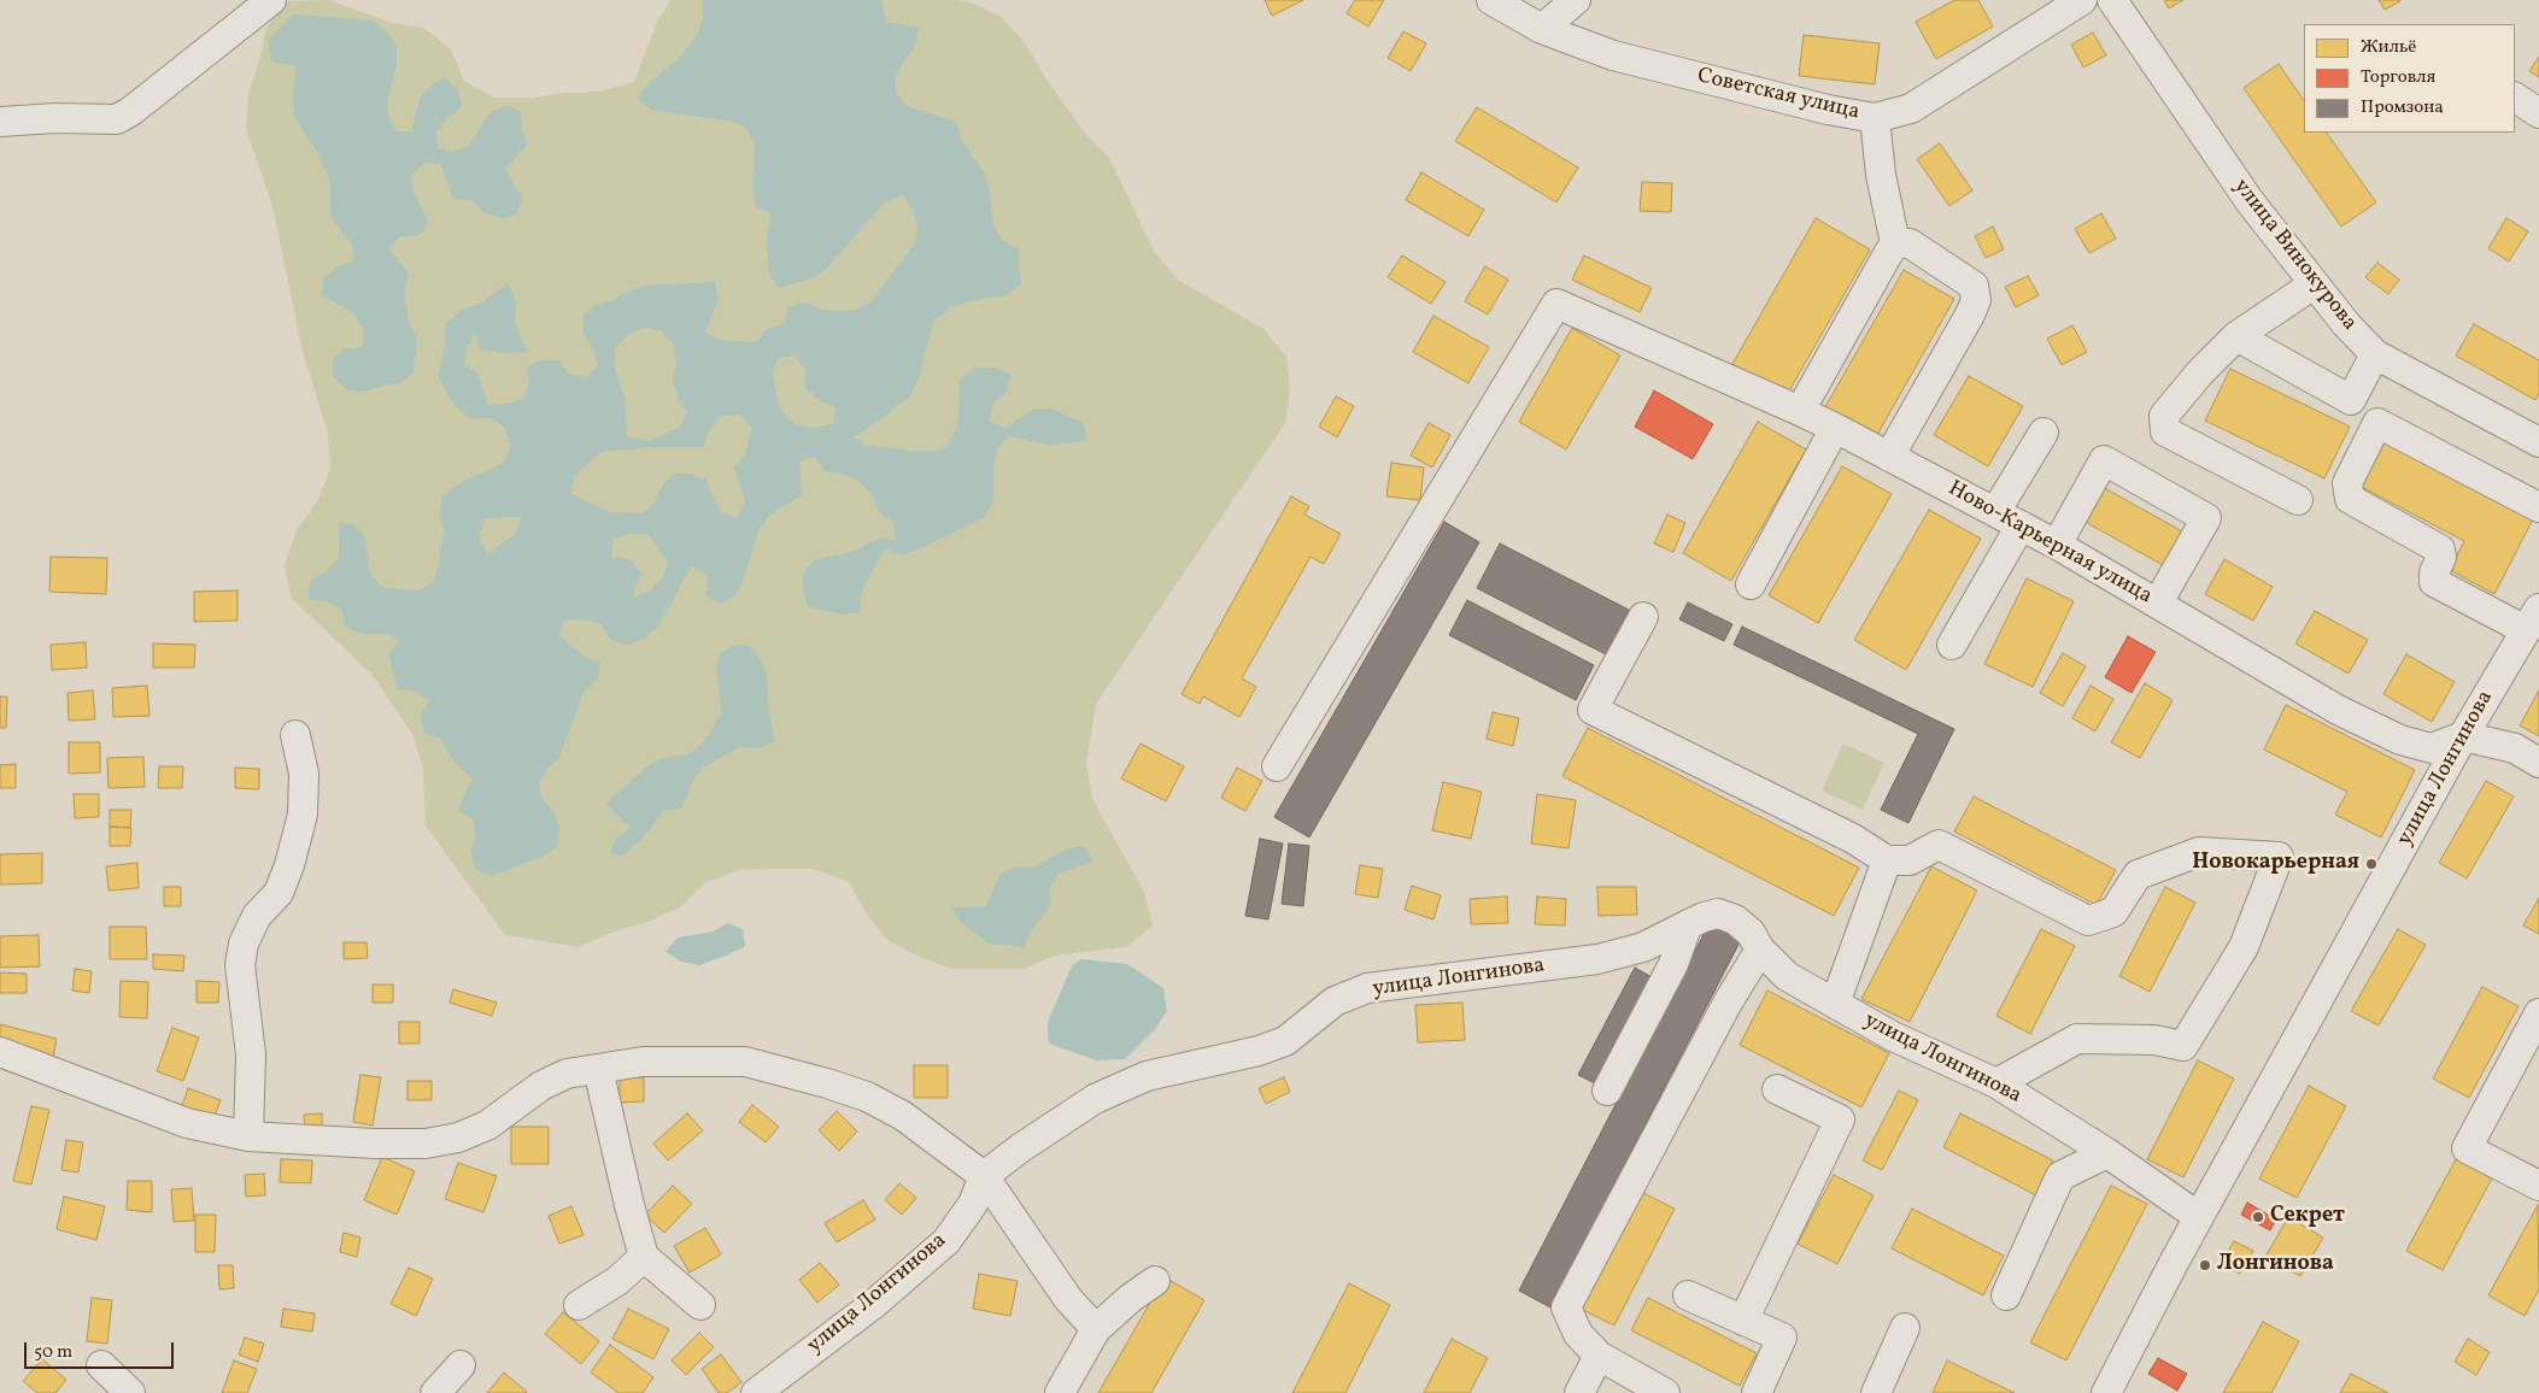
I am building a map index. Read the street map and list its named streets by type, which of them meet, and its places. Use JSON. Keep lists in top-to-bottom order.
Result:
{
  "streets": {
    "street": [
      "Советская улица",
      "улица Винокурова",
      "Ново-Карьерная улица",
      "улица Лонгинова"
    ]
  },
  "crossings": [
    ["Ново-Карьерная улица", "улица Лонгинова"]
  ],
  "places": ["Новокарьерная", "Секрет", "Лонгинова"],
  "legend": ["Жильё", "Торговля", "Промзона"],
  "scale_bar": "50 m"
}
